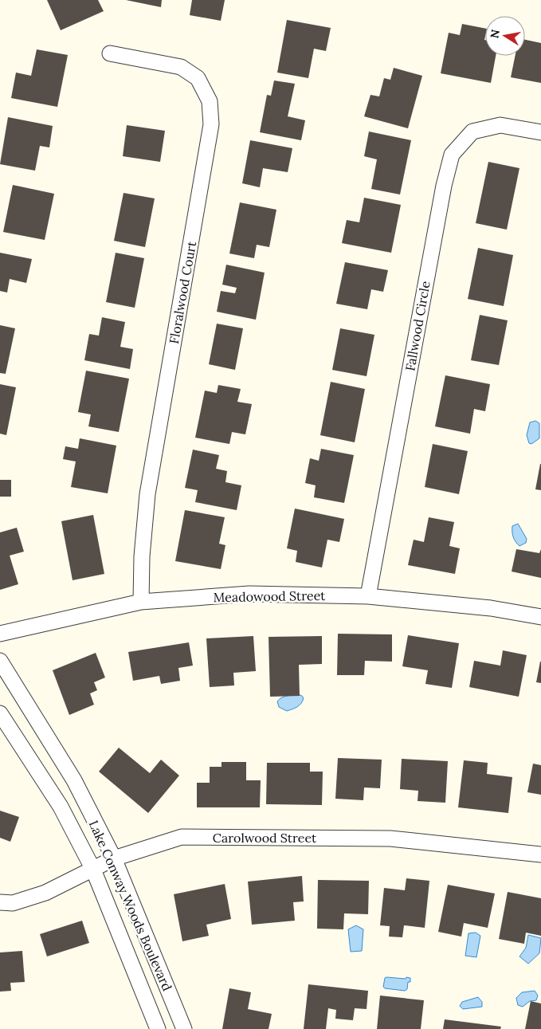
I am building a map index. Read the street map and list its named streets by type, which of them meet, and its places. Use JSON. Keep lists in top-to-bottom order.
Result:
{
  "streets": {
    "street": [
      "Floralwood Court",
      "Fallwood Circle",
      "Meadowood Street",
      "Carolwood Street",
      "Lake Conway Woods Boulevard"
    ]
  },
  "crossings": [
    ["Floralwood Court", "Meadowood Street"],
    ["Fallwood Circle", "Meadowood Street"],
    ["Carolwood Street", "Lake Conway Woods Boulevard"]
  ],
  "north": "left"
}
